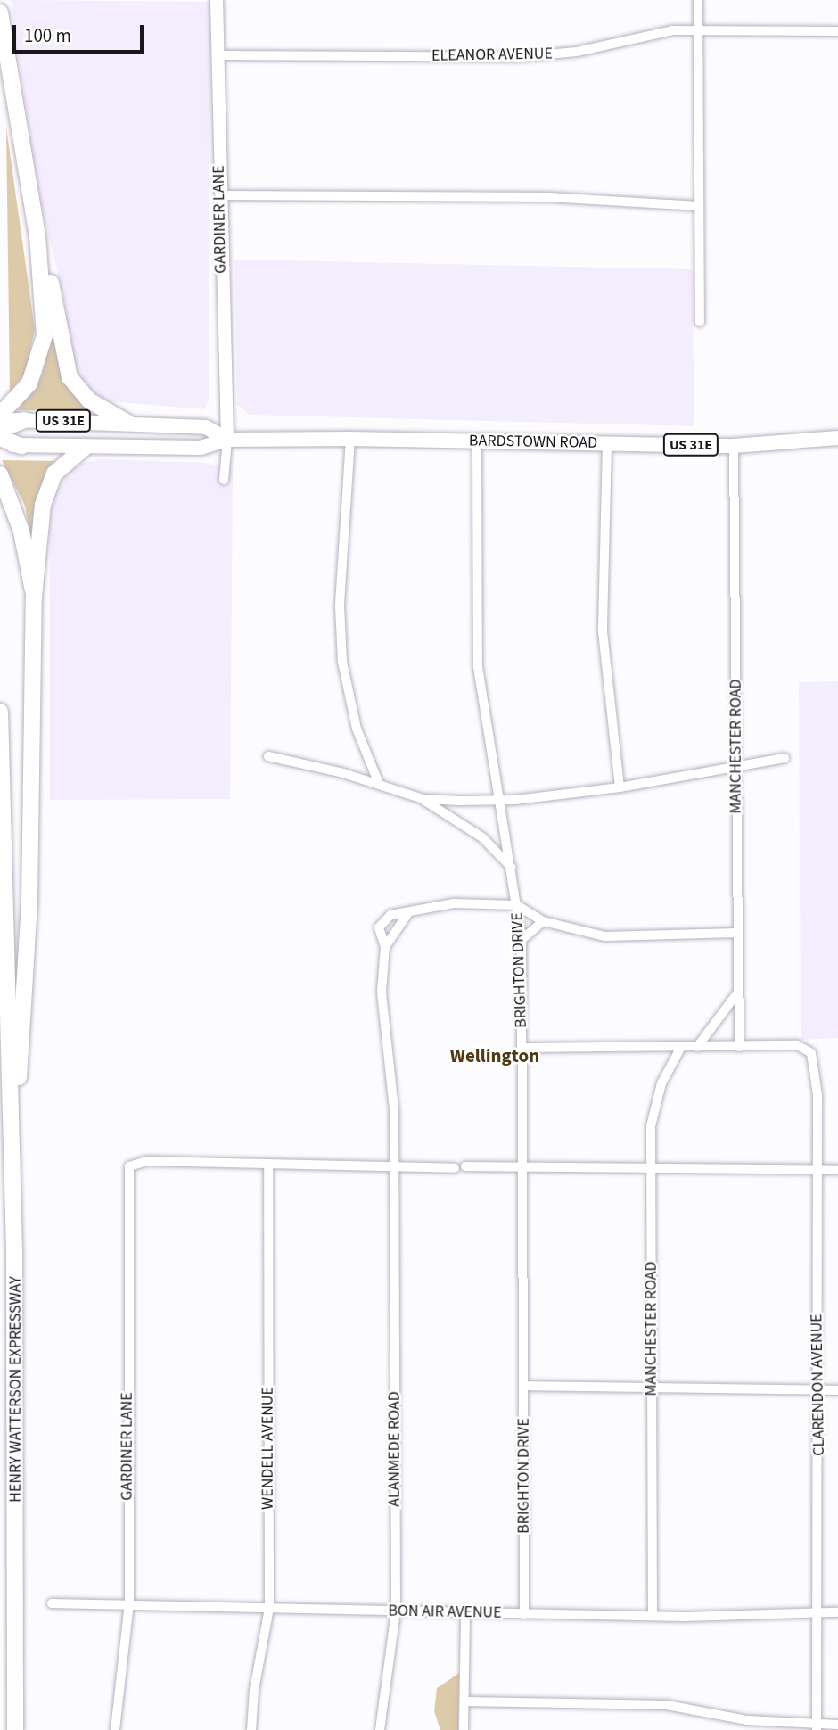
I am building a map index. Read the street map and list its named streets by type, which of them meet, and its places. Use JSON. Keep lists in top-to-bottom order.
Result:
{
  "streets": {
    "highway": ["HENRY WATTERSON EXPRESSWAY"],
    "main road": ["GARDINER LANE", "US 31E", "BARDSTOWN ROAD"],
    "street": [
      "ELEANOR AVENUE",
      "MANCHESTER ROAD",
      "BRIGHTON DRIVE",
      "CLARENDON AVENUE",
      "WENDELL AVENUE",
      "ALANMEDE ROAD",
      "BON AIR AVENUE"
    ]
  },
  "crossings": [
    ["ELEANOR AVENUE", "GARDINER LANE"],
    ["GARDINER LANE", "BARDSTOWN ROAD"],
    ["GARDINER LANE", "WENDELL AVENUE"],
    ["GARDINER LANE", "BON AIR AVENUE"],
    ["BARDSTOWN ROAD", "MANCHESTER ROAD"],
    ["BARDSTOWN ROAD", "BRIGHTON DRIVE"],
    ["MANCHESTER ROAD", "CLARENDON AVENUE"],
    ["MANCHESTER ROAD", "BON AIR AVENUE"],
    ["BRIGHTON DRIVE", "BON AIR AVENUE"],
    ["CLARENDON AVENUE", "BON AIR AVENUE"],
    ["WENDELL AVENUE", "BON AIR AVENUE"],
    ["ALANMEDE ROAD", "BON AIR AVENUE"]
  ],
  "districts": ["Wellington"],
  "scale_bar": "100 m"
}
